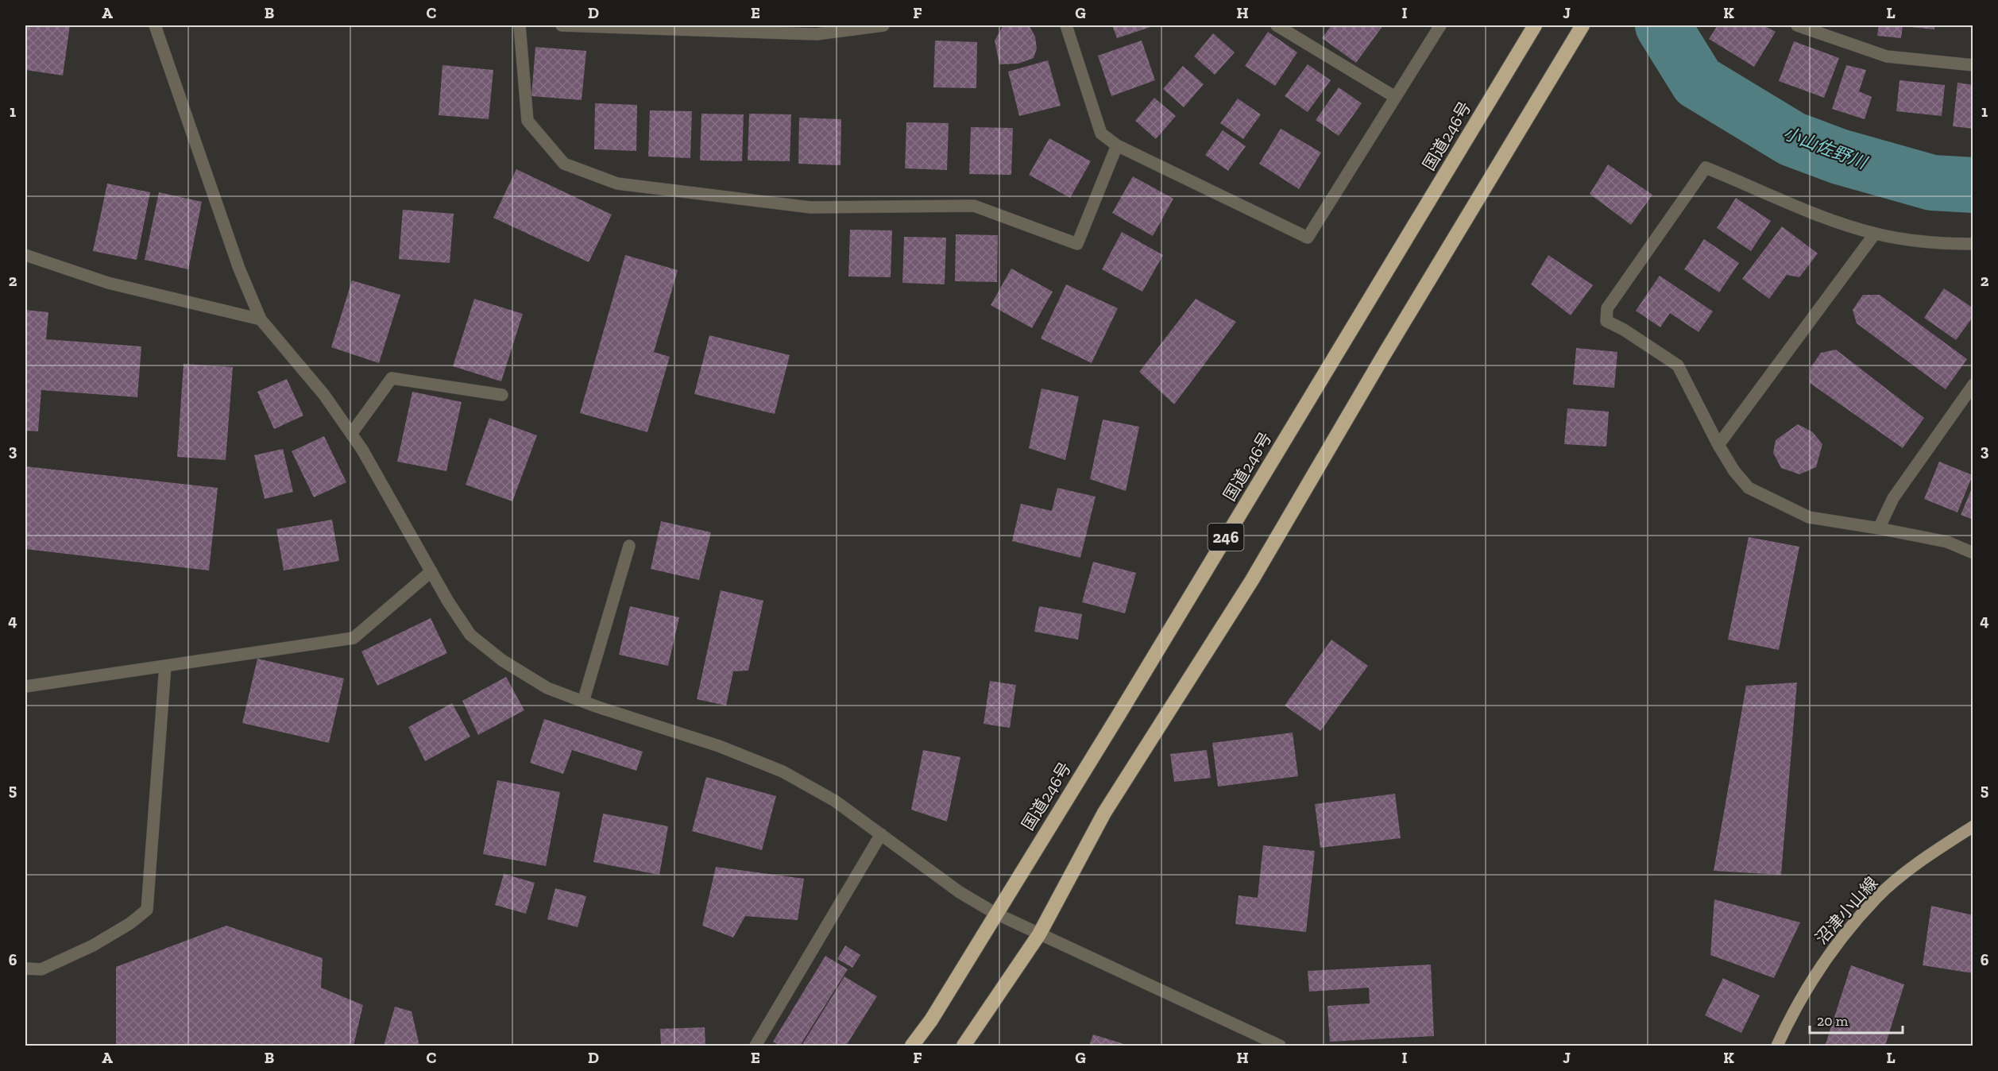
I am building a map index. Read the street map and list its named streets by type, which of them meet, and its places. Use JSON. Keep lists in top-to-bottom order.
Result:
{
  "streets": {
    "highway": ["国道246号", "246"],
    "main road": ["沼津小山線"]
  },
  "water": ["小山佐野川"],
  "scale_bar": "20 m",
  "grid": {
    "columns": [
      "A",
      "B",
      "C",
      "D",
      "E",
      "F",
      "G",
      "H",
      "I",
      "J",
      "K",
      "L"
    ],
    "rows": [
      "1",
      "2",
      "3",
      "4",
      "5",
      "6"
    ]
  }
}
